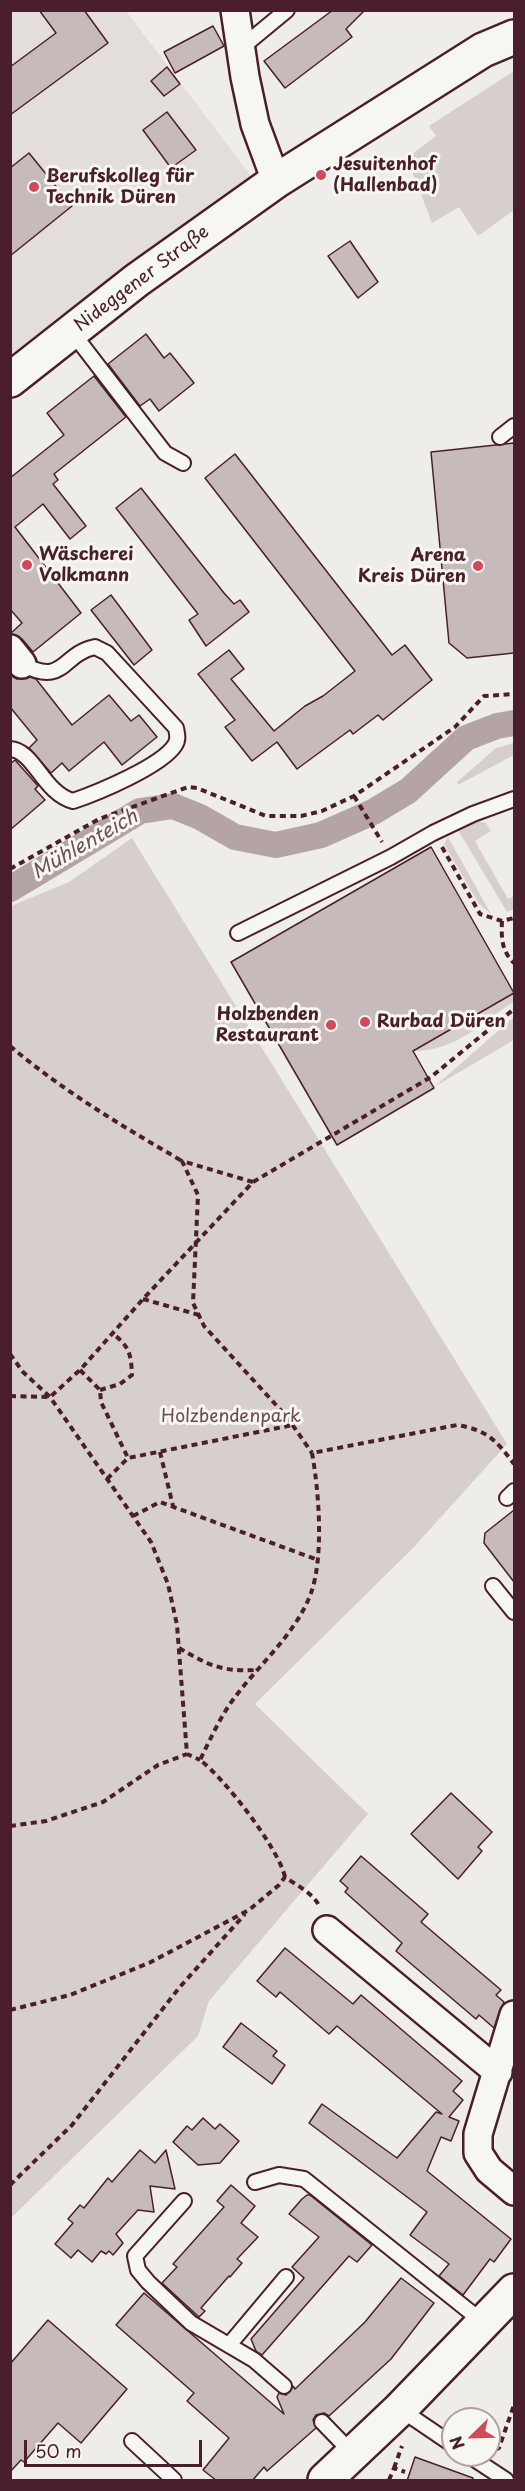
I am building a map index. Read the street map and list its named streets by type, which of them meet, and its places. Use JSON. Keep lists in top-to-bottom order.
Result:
{
  "streets": {
    "main road": ["Nideggener Straße"]
  },
  "water": ["Mühlenteich"],
  "parks": ["Holzbendenpark"],
  "places": [
    "Jesuitenhof (Hallenbad)",
    "Berufskolleg für Technik Düren",
    "Wäscherei Volkmann",
    "Arena Kreis Düren",
    "Rurbad Düren",
    "Holzbenden Restaurant"
  ],
  "scale_bar": "50 m",
  "north": "bottom left"
}
